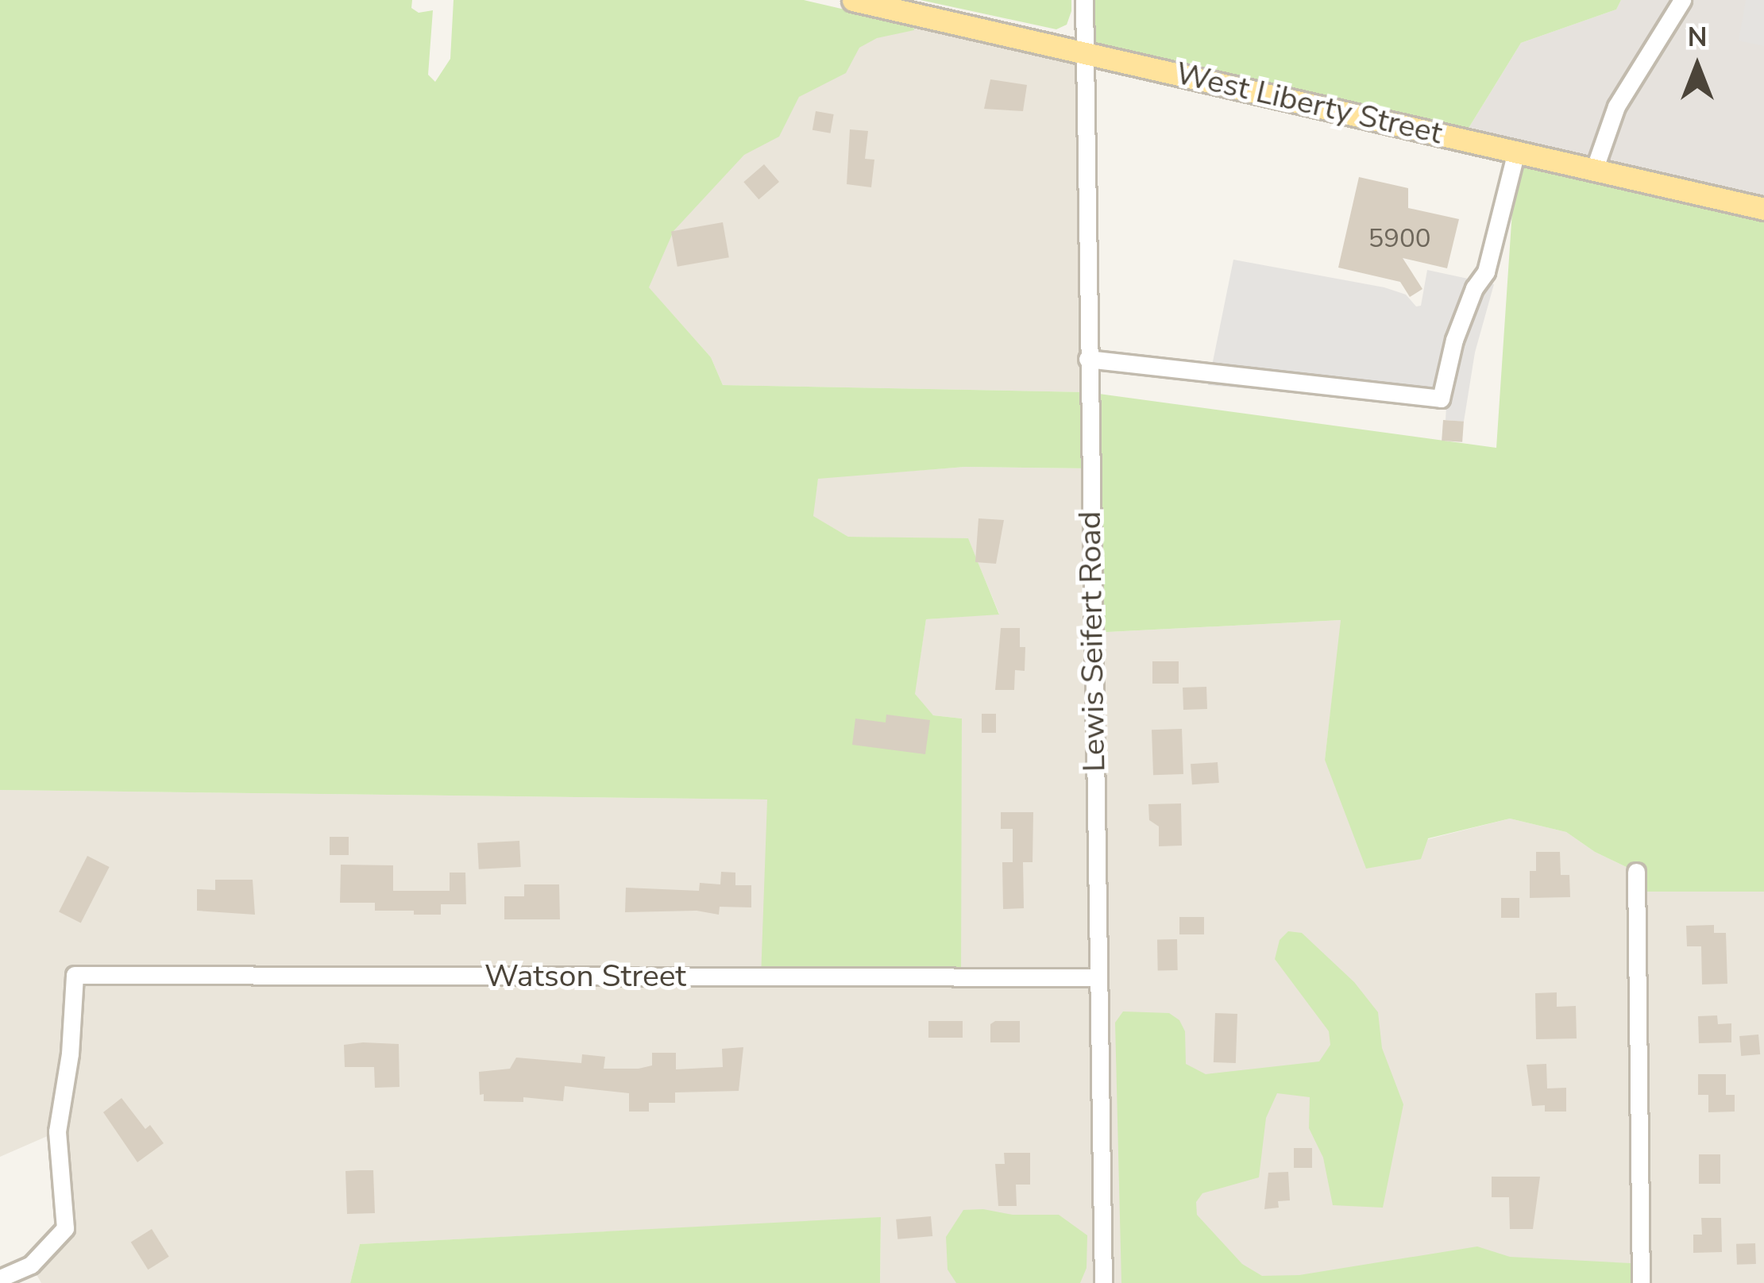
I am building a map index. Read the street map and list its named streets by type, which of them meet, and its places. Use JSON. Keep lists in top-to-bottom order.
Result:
{
  "streets": {
    "main road": ["West Liberty Street"],
    "street": ["Lewis Seifert Road", "Watson Street"]
  },
  "crossings": [
    ["West Liberty Street", "Lewis Seifert Road"],
    ["Lewis Seifert Road", "Watson Street"]
  ],
  "house_numbers": ["5900"],
  "north": "top"
}
